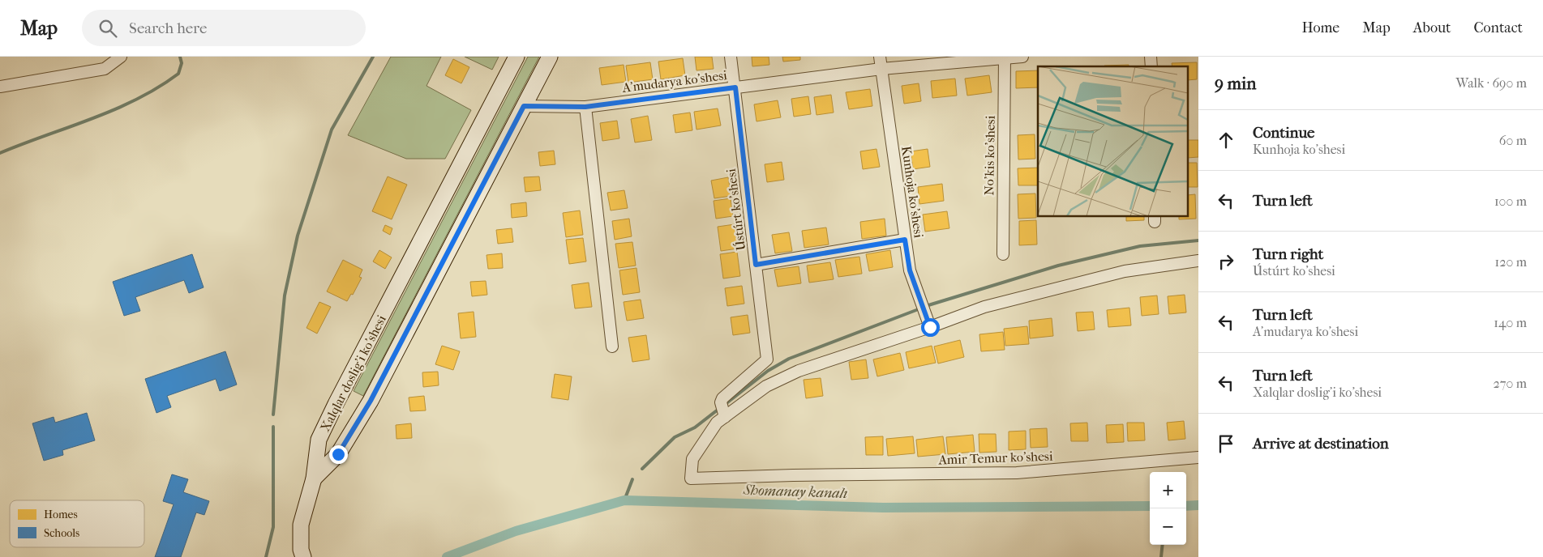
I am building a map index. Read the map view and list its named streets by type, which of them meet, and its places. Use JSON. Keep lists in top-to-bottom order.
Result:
{
  "streets": {
    "main road": ["Xalqlar doslig'i ko'shesi"],
    "street": [
      "A'mudarya ko'shesi",
      "No'kis ko'shesi",
      "Kunhoja ko'shesi",
      "Ústúrt ko'shesi",
      "Amir Temur ko'shesi"
    ]
  },
  "crossings": [
    ["A'mudarya ko'shesi", "No'kis ko'shesi"],
    ["A'mudarya ko'shesi", "Kunhoja ko'shesi"],
    ["A'mudarya ko'shesi", "Ústúrt ko'shesi"],
    ["A'mudarya ko'shesi", "Xalqlar doslig'i ko'shesi"],
    ["Ústúrt ko'shesi", "Amir Temur ko'shesi"]
  ],
  "water": ["Shomanay kanalı"],
  "legend": ["Homes", "Schools"],
  "page": {
    "header": "Map",
    "search": "Search here",
    "nav": [
      "Home",
      "Map",
      "About",
      "Contact"
    ],
    "heading": ["9 min", "Walk · 690 m"],
    "list": [
      ["Continue", "Kunhoja ko'shesi", "60 m"],
      ["Turn left", "100 m"],
      ["Turn right", "Ústúrt ko'shesi", "120 m"],
      ["Turn left", "A'mudarya ko'shesi", "140 m"],
      ["Turn left", "Xalqlar doslig'i ko'shesi", "270 m"],
      "Arrive at destination"
    ],
    "map_buttons": ["+", "−"]
  }
}
